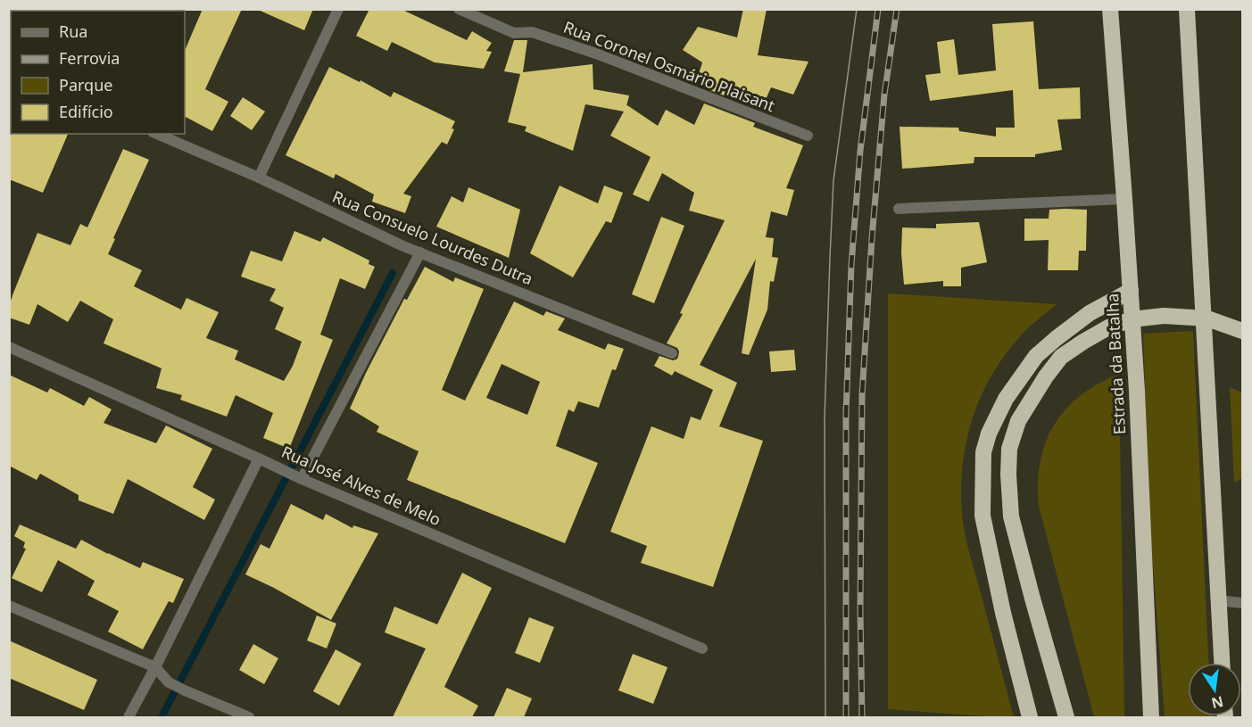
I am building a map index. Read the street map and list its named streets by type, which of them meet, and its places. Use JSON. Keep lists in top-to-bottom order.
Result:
{
  "streets": {
    "highway": ["Estrada da Batalha"],
    "street": ["Rua Coronel Osmário Plaisant", "Rua Consuelo Lourdes Dutra", "Rua José Alves de Melo"]
  },
  "legend": [
    "Rua",
    "Ferrovia",
    "Parque",
    "Edifício"
  ],
  "north": "bottom"
}
